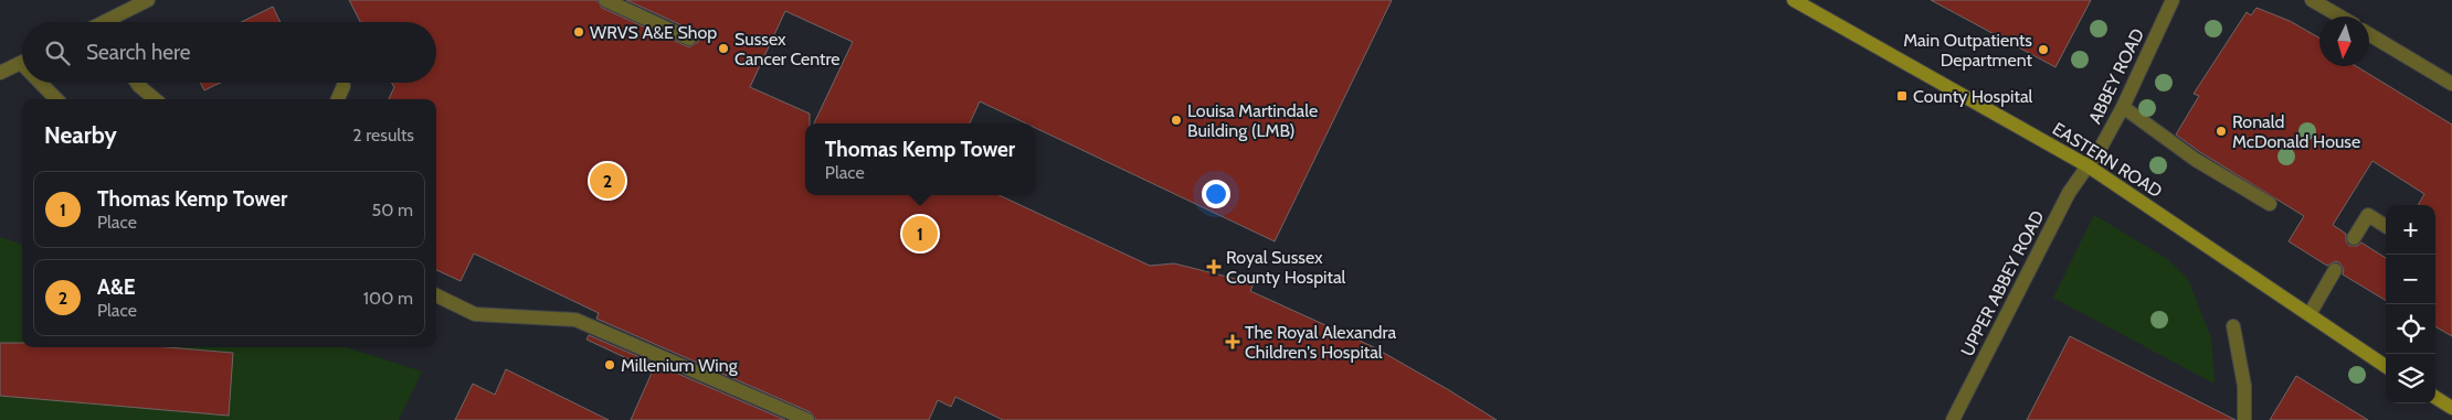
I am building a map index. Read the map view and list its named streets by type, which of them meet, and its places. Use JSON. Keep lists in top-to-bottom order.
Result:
{
  "streets": {
    "street": ["ABBEY ROAD", "EASTERN ROAD", "UPPER ABBEY ROAD"]
  },
  "crossings": [
    ["ABBEY ROAD", "EASTERN ROAD"],
    ["ABBEY ROAD", "UPPER ABBEY ROAD"],
    ["EASTERN ROAD", "UPPER ABBEY ROAD"]
  ],
  "places": {
    "other": [
      "WRVS A&E Shop",
      "Sussex Cancer Centre",
      "Main Outpatients Department",
      "Louisa Martindale Building (LMB)",
      "Ronald McDonald House",
      "Millenium Wing"
    ],
    "transit": ["County Hospital"],
    "health": ["Royal Sussex County Hospital", "The Royal Alexandra Children's Hospital"]
  },
  "north": "bottom",
  "page": {
    "search": "Search here",
    "heading": ["Nearby", "2 results"],
    "popup": ["Thomas Kemp Tower", "Place"],
    "pins": ["2", "1"],
    "list": [
      {
        "mark": "1",
        "name": "Thomas Kemp Tower",
        "note": "Place",
        "value": "50 m"
      },
      {
        "mark": "2",
        "name": "A&E",
        "note": "Place",
        "value": "100 m"
      }
    ],
    "map_buttons": ["+", "−"]
  }
}
